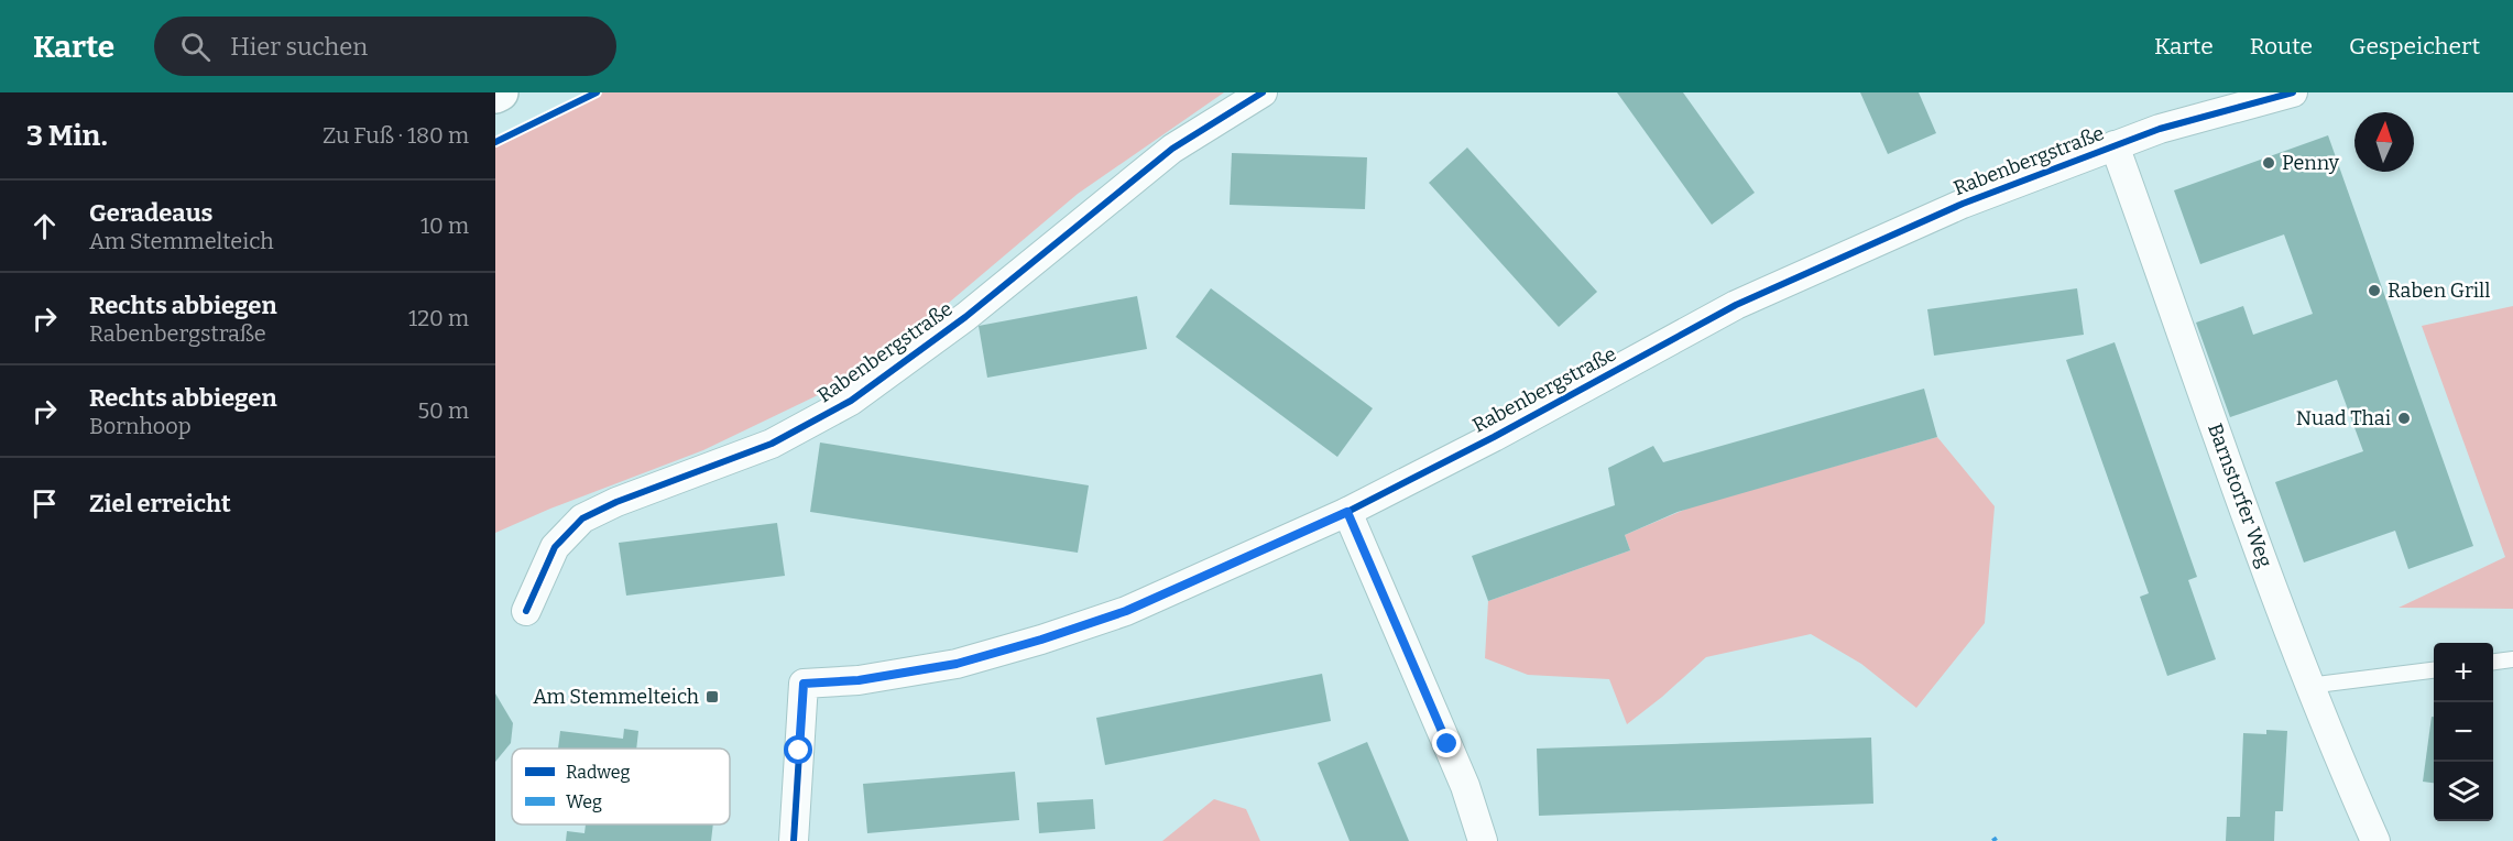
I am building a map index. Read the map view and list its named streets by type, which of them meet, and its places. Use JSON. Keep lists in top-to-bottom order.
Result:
{
  "streets": {
    "street": ["Rabenbergstraße", "Barnstorfer Weg"]
  },
  "crossings": [
    ["Rabenbergstraße", "Barnstorfer Weg"]
  ],
  "places": {
    "other": ["Penny", "Raben Grill", "Nuad Thai"],
    "transit": ["Am Stemmelteich"]
  },
  "legend": ["Radweg", "Weg"],
  "north": "top",
  "page": {
    "header": "Karte",
    "search": "Hier suchen",
    "nav": ["Karte", "Route", "Gespeichert"],
    "heading": ["3 Min.", "Zu Fuß · 180 m"],
    "list": [
      ["Geradeaus", "Am Stemmelteich", "10 m"],
      ["Rechts abbiegen", "Rabenbergstraße", "120 m"],
      ["Rechts abbiegen", "Bornhoop", "50 m"],
      "Ziel erreicht"
    ],
    "map_buttons": ["+", "−"]
  }
}
